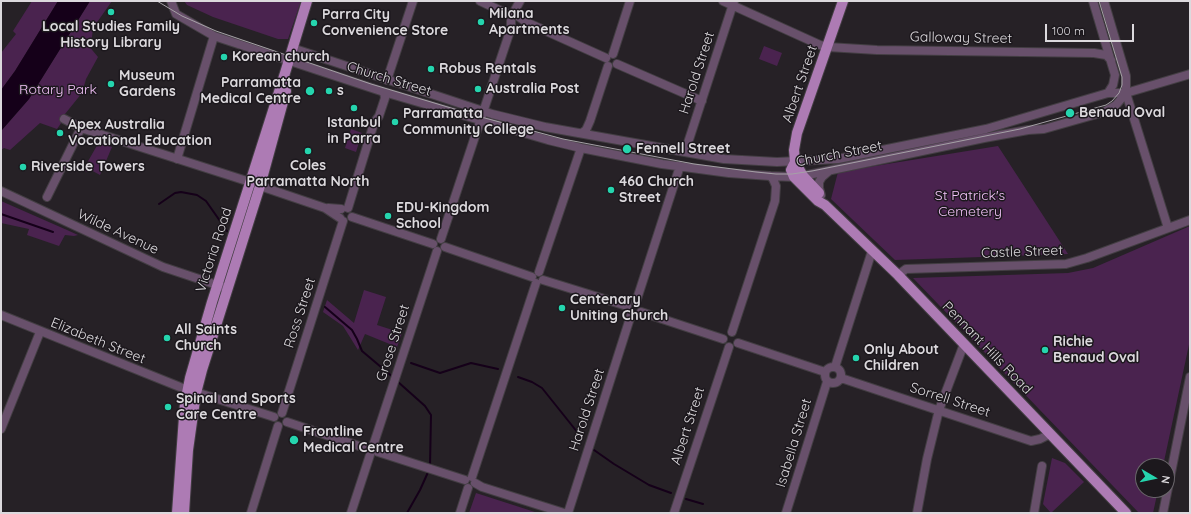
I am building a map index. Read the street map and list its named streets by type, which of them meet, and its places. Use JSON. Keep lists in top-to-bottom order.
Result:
{
  "streets": {
    "main road": ["Albert Street", "Victoria Road", "Pennant Hills Road"],
    "street": [
      "Galloway Street",
      "Harold Street",
      "Church Street",
      "Wilde Avenue",
      "Castle Street",
      "Ross Street",
      "Elizabeth Street",
      "Grose Street",
      "Sorrell Street",
      "Isabella Street"
    ]
  },
  "crossings": [
    ["Galloway Street", "Harold Street"],
    ["Galloway Street", "Albert Street"],
    ["Harold Street", "Church Street"],
    ["Church Street", "Albert Street"],
    ["Church Street", "Victoria Road"],
    ["Church Street", "Ross Street"],
    ["Church Street", "Pennant Hills Road"],
    ["Albert Street", "Pennant Hills Road"],
    ["Wilde Avenue", "Victoria Road"],
    ["Victoria Road", "Elizabeth Street"],
    ["Castle Street", "Pennant Hills Road"],
    ["Ross Street", "Elizabeth Street"],
    ["Pennant Hills Road", "Sorrell Street"],
    ["Sorrell Street", "Isabella Street"]
  ],
  "parks": ["Rotary Park", "St Patrick's Cemetery"],
  "places": [
    "Local Studies Family History Library",
    "Milana Apartments",
    "Parra City Convenience Store",
    "Korean church",
    "Robus Rentals",
    "Museum Gardens",
    "Australia Post",
    "Parramatta Medical Centre",
    "s",
    "Istanbul in Parra",
    "Benaud Oval",
    "Parramatta Community College",
    "Apex Australia Vocational Education",
    "Fennell Street",
    "Coles Parramatta North",
    "Riverside Towers",
    "460 Church Street",
    "EDU-Kingdom School",
    "Centenary Uniting Church",
    "All Saints Church",
    "Richie Benaud Oval",
    "Only About Children",
    "Spinal and Sports Care Centre",
    "Frontline Medical Centre"
  ],
  "scale_bar": "100 m",
  "north": "right"
}
